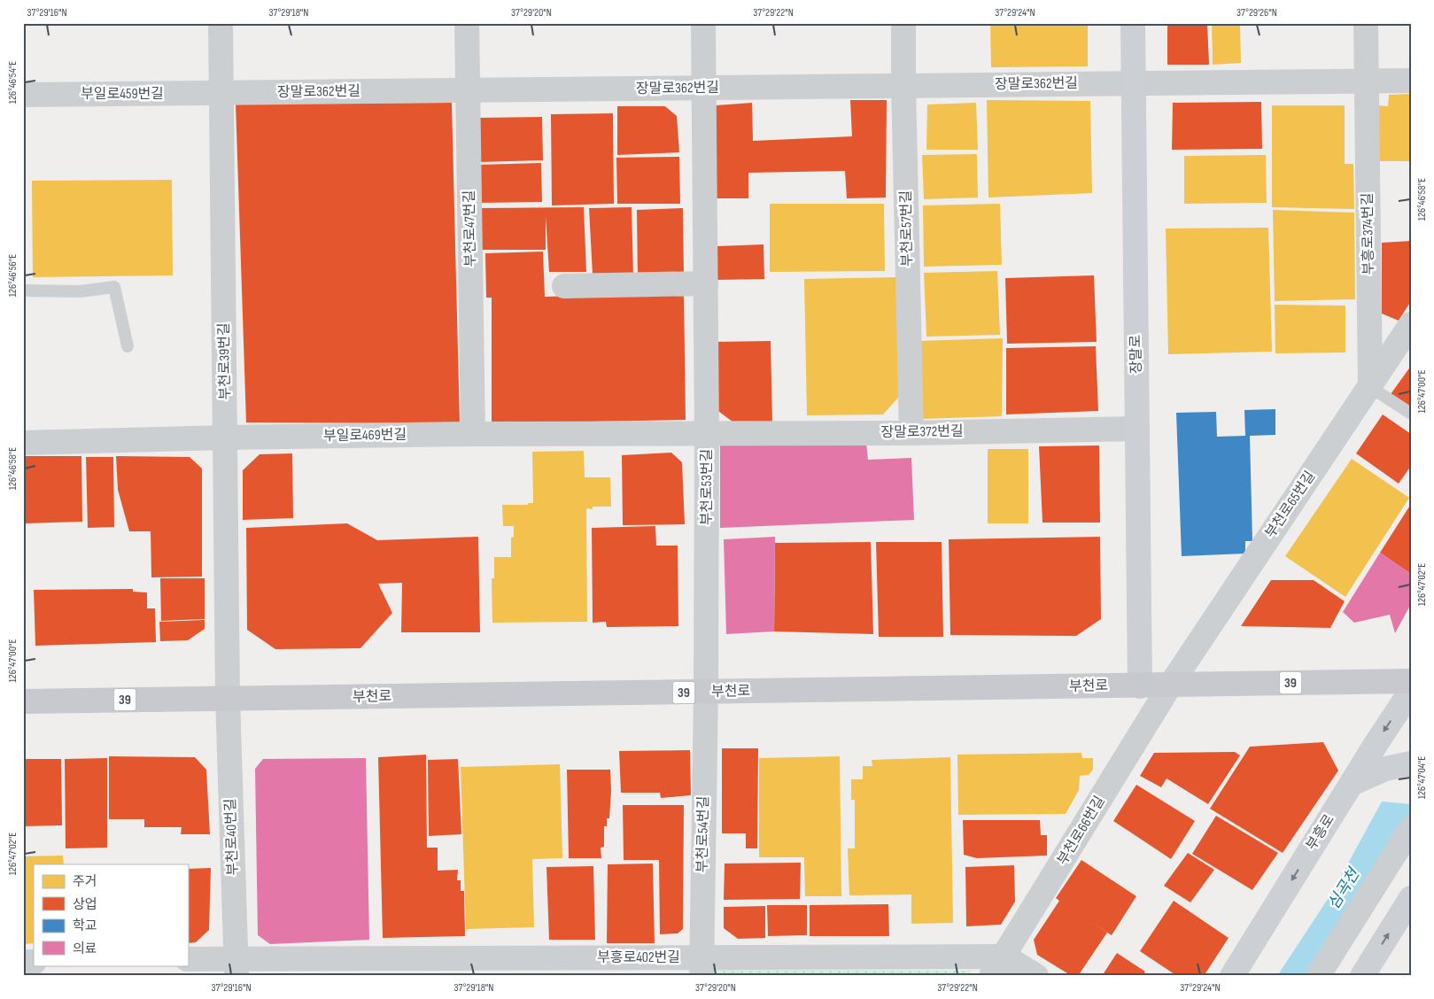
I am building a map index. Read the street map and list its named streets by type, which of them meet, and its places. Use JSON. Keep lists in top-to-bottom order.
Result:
{
  "streets": {
    "main road": ["39", "부천로"],
    "street": [
      "장말로362번길",
      "부일로459번길",
      "부천로47번길",
      "부천로57번길",
      "부흥로374번길",
      "장말로",
      "부천로39번길",
      "장말로372번길",
      "부일로469번길",
      "부천로53번길",
      "부천로65번길",
      "부천로66번길",
      "부흥로",
      "부천로54번길",
      "부천로40번길",
      "부흥로402번길"
    ]
  },
  "crossings": [
    ["장말로362번길", "부일로459번길"],
    ["장말로362번길", "부천로47번길"],
    ["장말로362번길", "부천로57번길"],
    ["장말로362번길", "장말로"],
    ["장말로362번길", "부천로39번길"],
    ["장말로362번길", "부천로53번길"],
    ["부일로459번길", "부천로39번길"],
    ["부천로47번길", "부일로469번길"],
    ["부천로57번길", "장말로372번길"],
    ["부흥로374번길", "부천로65번길"],
    ["장말로", "장말로372번길"],
    ["장말로", "부천로"],
    ["부천로39번길", "부일로469번길"],
    ["부천로39번길", "부천로"],
    ["부천로39번길", "부천로40번길"],
    ["장말로372번길", "부일로469번길"],
    ["장말로372번길", "부천로53번길"],
    ["부일로469번길", "부천로53번길"],
    ["부천로53번길", "부천로"],
    ["부천로53번길", "부천로54번길"],
    ["부천로65번길", "부천로"],
    ["부천로65번길", "부천로66번길"],
    ["부천로", "부천로66번길"],
    ["부천로", "부천로54번길"],
    ["부천로", "부천로40번길"],
    ["부천로66번길", "부흥로402번길"],
    ["부천로54번길", "부흥로402번길"],
    ["부천로40번길", "부흥로402번길"]
  ],
  "water": ["심곡천"],
  "legend": [
    "주거",
    "상업",
    "학교",
    "의료"
  ],
  "coordinates": [
    "37°29'16\"N",
    "37°29'18\"N",
    "37°29'20\"N",
    "37°29'22\"N",
    "37°29'24\"N",
    "37°29'26\"N",
    "126°46'54\"E",
    "126°46'58\"E",
    "126°46'56\"E",
    "126°47'00\"E",
    "126°47'02\"E",
    "126°47'04\"E"
  ]
}
